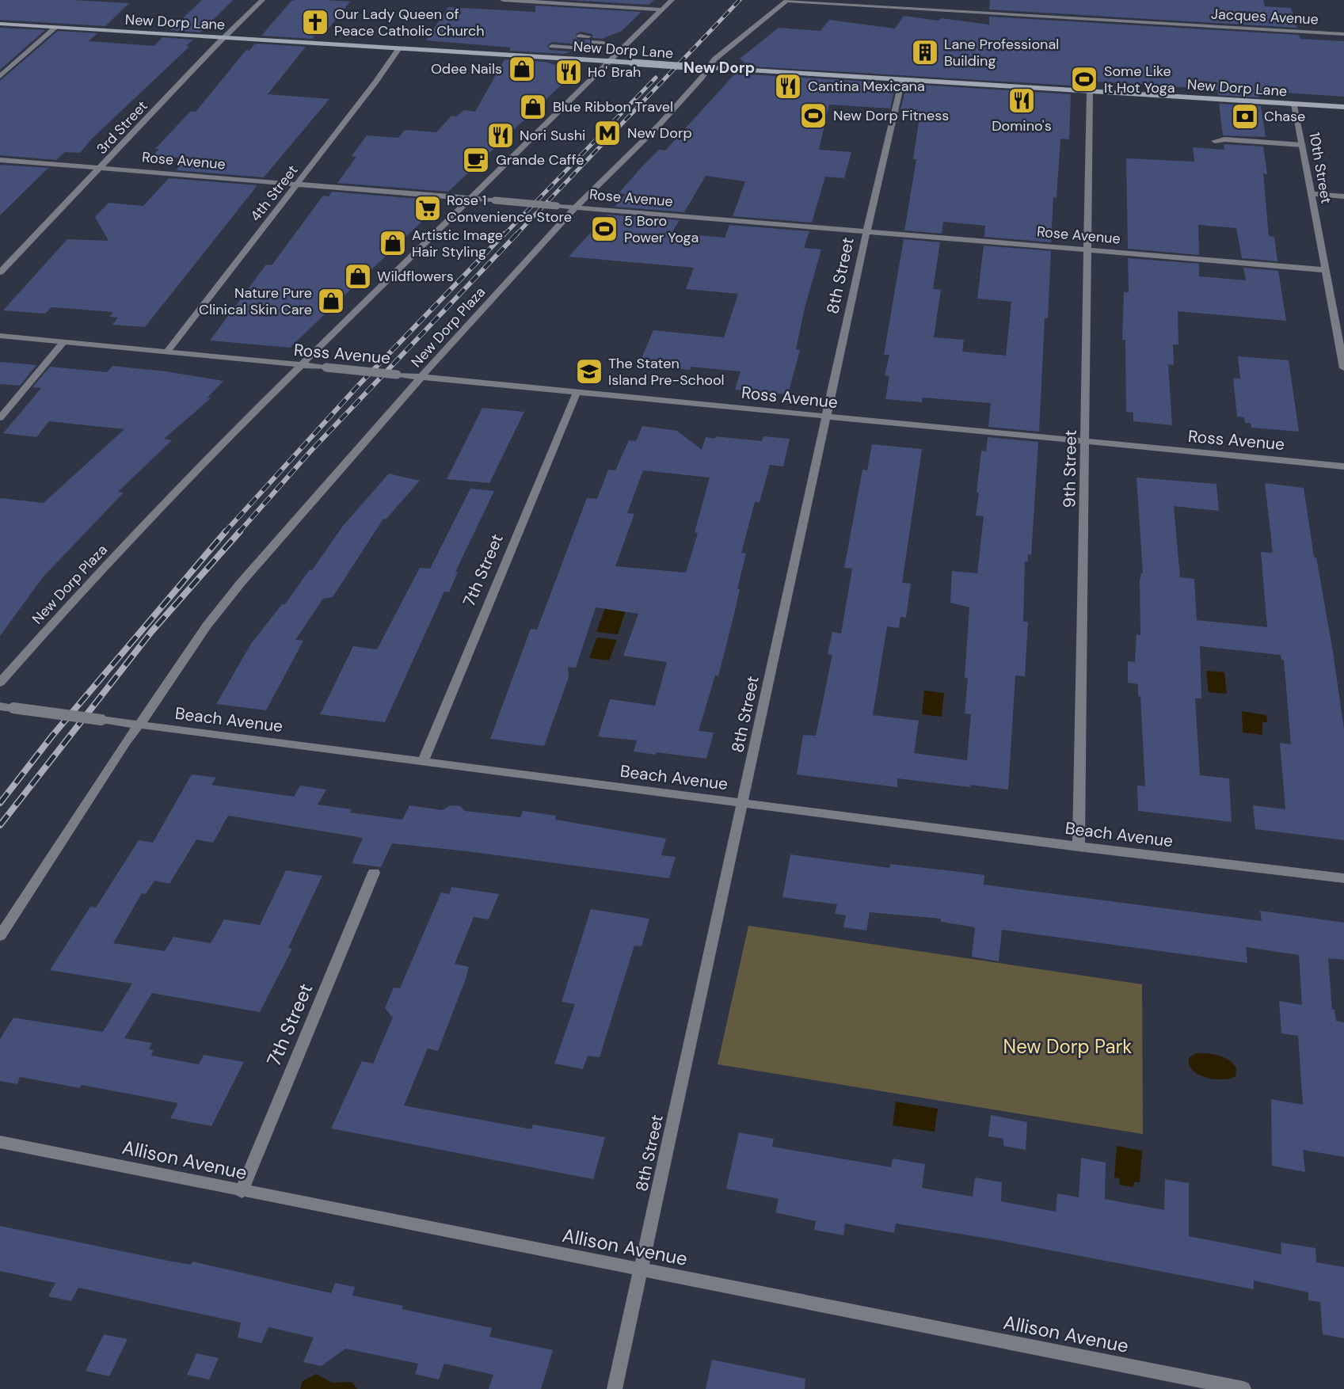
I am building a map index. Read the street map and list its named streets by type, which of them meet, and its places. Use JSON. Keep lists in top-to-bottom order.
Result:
{
  "streets": {
    "street": [
      "Jacques Avenue",
      "New Dorp Lane",
      "3rd Street",
      "Rose Avenue",
      "10th Street",
      "4th Street",
      "8th Street",
      "New Dorp Plaza",
      "Ross Avenue",
      "9th Street",
      "7th Street",
      "Beach Avenue",
      "Allison Avenue"
    ]
  },
  "crossings": [
    ["Jacques Avenue", "New Dorp Plaza"],
    ["New Dorp Lane", "3rd Street"],
    ["New Dorp Lane", "10th Street"],
    ["New Dorp Lane", "4th Street"],
    ["New Dorp Lane", "8th Street"],
    ["New Dorp Lane", "New Dorp Plaza"],
    ["New Dorp Lane", "9th Street"],
    ["3rd Street", "Rose Avenue"],
    ["Rose Avenue", "10th Street"],
    ["Rose Avenue", "4th Street"],
    ["Rose Avenue", "8th Street"],
    ["Rose Avenue", "New Dorp Plaza"],
    ["Rose Avenue", "9th Street"],
    ["4th Street", "Ross Avenue"],
    ["8th Street", "Ross Avenue"],
    ["8th Street", "Beach Avenue"],
    ["8th Street", "Allison Avenue"],
    ["New Dorp Plaza", "Ross Avenue"],
    ["New Dorp Plaza", "Beach Avenue"],
    ["Ross Avenue", "9th Street"],
    ["Ross Avenue", "7th Street"],
    ["9th Street", "Beach Avenue"],
    ["7th Street", "Beach Avenue"],
    ["7th Street", "Allison Avenue"]
  ],
  "districts": ["New Dorp"],
  "parks": ["New Dorp Park"],
  "places": {
    "church": ["Our Lady Queen of Peace Catholic Church"],
    "building": ["Lane Professional Building"],
    "shop": [
      "Odee Nails",
      "Blue Ribbon Travel",
      "Artistic Image Hair Styling",
      "Wildflowers",
      "Nature Pure Clinical Skin Care"
    ],
    "restaurant": [
      "Ho' Brah",
      "Cantina Mexicana",
      "Domino's",
      "Nori Sushi"
    ],
    "sports": ["Some Like It Hot Yoga", "New Dorp Fitness", "5 Boro Power Yoga"],
    "bank": ["Chase"],
    "metro station": ["New Dorp"],
    "cafe": ["Grande Caffe"],
    "supermarket": ["Rose 1 Convenience Store"],
    "school or university": ["The Staten Island Pre-School"]
  }
}
